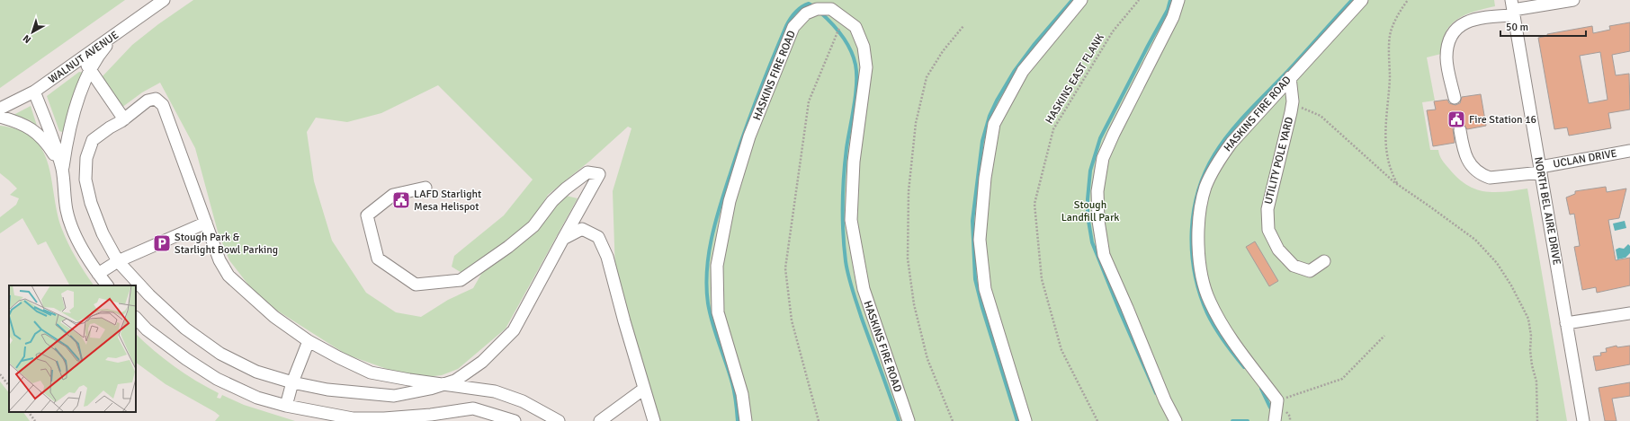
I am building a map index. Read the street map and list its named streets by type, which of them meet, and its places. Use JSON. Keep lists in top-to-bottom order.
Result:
{
  "streets": {
    "street": [
      "WALNUT AVENUE",
      "HASKINS FIRE ROAD",
      "UCLAN DRIVE",
      "UTILITY POLE YARD",
      "NORTH BEL AIRE DRIVE"
    ],
    "path": ["HASKINS EAST FLANK"]
  },
  "crossings": [
    ["HASKINS FIRE ROAD", "UTILITY POLE YARD"],
    ["UCLAN DRIVE", "NORTH BEL AIRE DRIVE"]
  ],
  "parks": ["Stough Landfill Park"],
  "places": {
    "public building": ["Fire Station 16", "LAFD Starlight Mesa Helispot"],
    "parking": ["Stough Park & Starlight Bowl Parking"]
  },
  "scale_bar": "50 m",
  "north": "bottom left"
}
